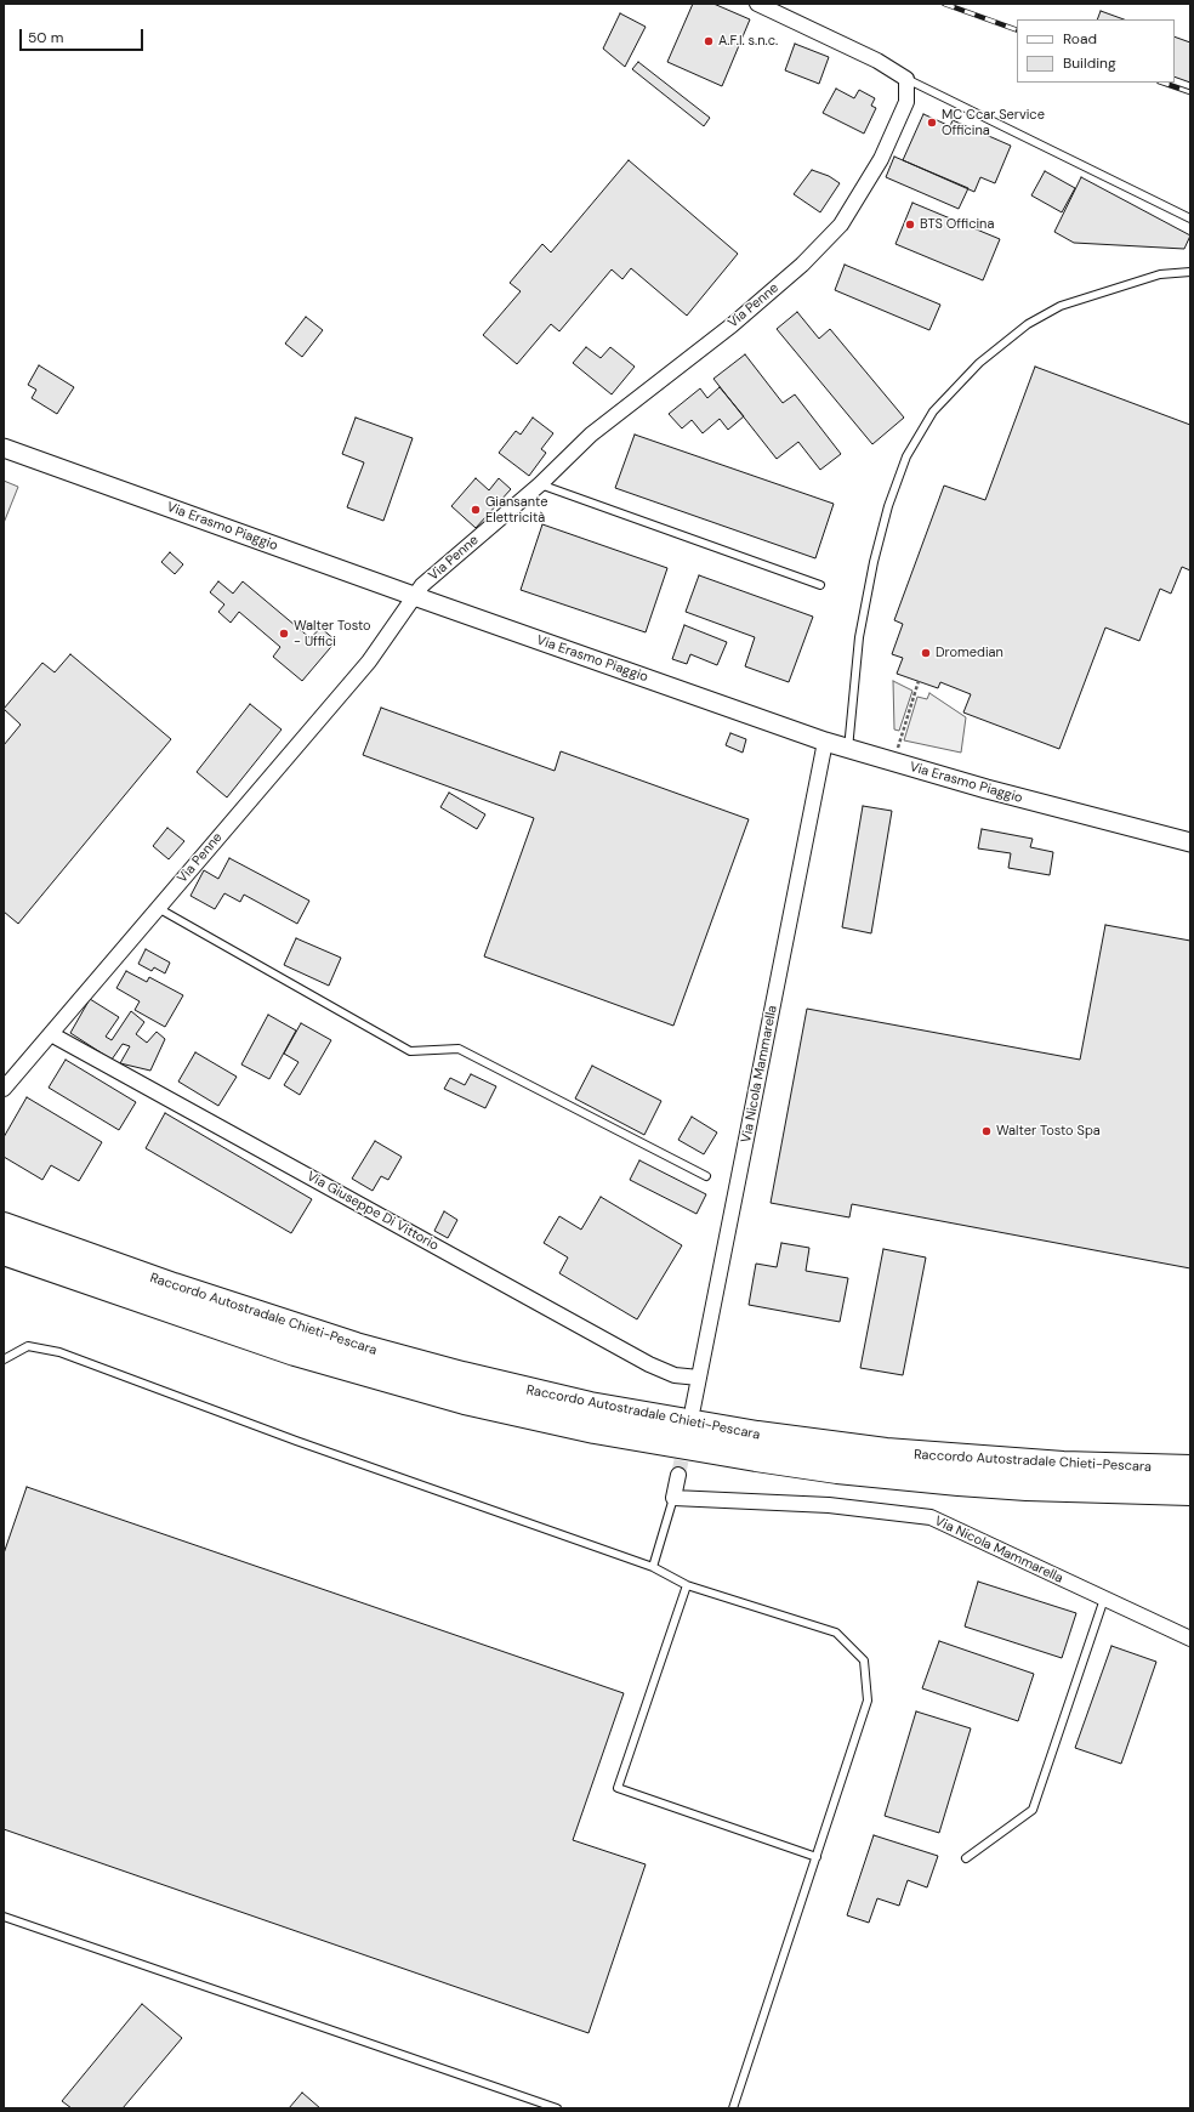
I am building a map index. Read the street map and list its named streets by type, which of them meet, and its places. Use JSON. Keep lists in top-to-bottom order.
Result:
{
  "streets": {
    "highway": ["Raccordo Autostradale Chieti-Pescara"],
    "street": [
      "Via Penne",
      "Via Erasmo Piaggio",
      "Via Nicola Mammarella",
      "Via Giuseppe Di Vittorio"
    ]
  },
  "crossings": [
    ["Via Penne", "Via Erasmo Piaggio"],
    ["Via Penne", "Via Giuseppe Di Vittorio"],
    ["Via Erasmo Piaggio", "Via Nicola Mammarella"],
    ["Via Nicola Mammarella", "Via Giuseppe Di Vittorio"]
  ],
  "places": [
    "A.F.I. s.n.c.",
    "MC Ccar Service Officina",
    "BTS Officina",
    "Giansante Elettricità",
    "Walter Tosto - Uffici",
    "Dromedian",
    "Walter Tosto Spa"
  ],
  "legend": ["Road", "Building"],
  "scale_bar": "50 m"
}
